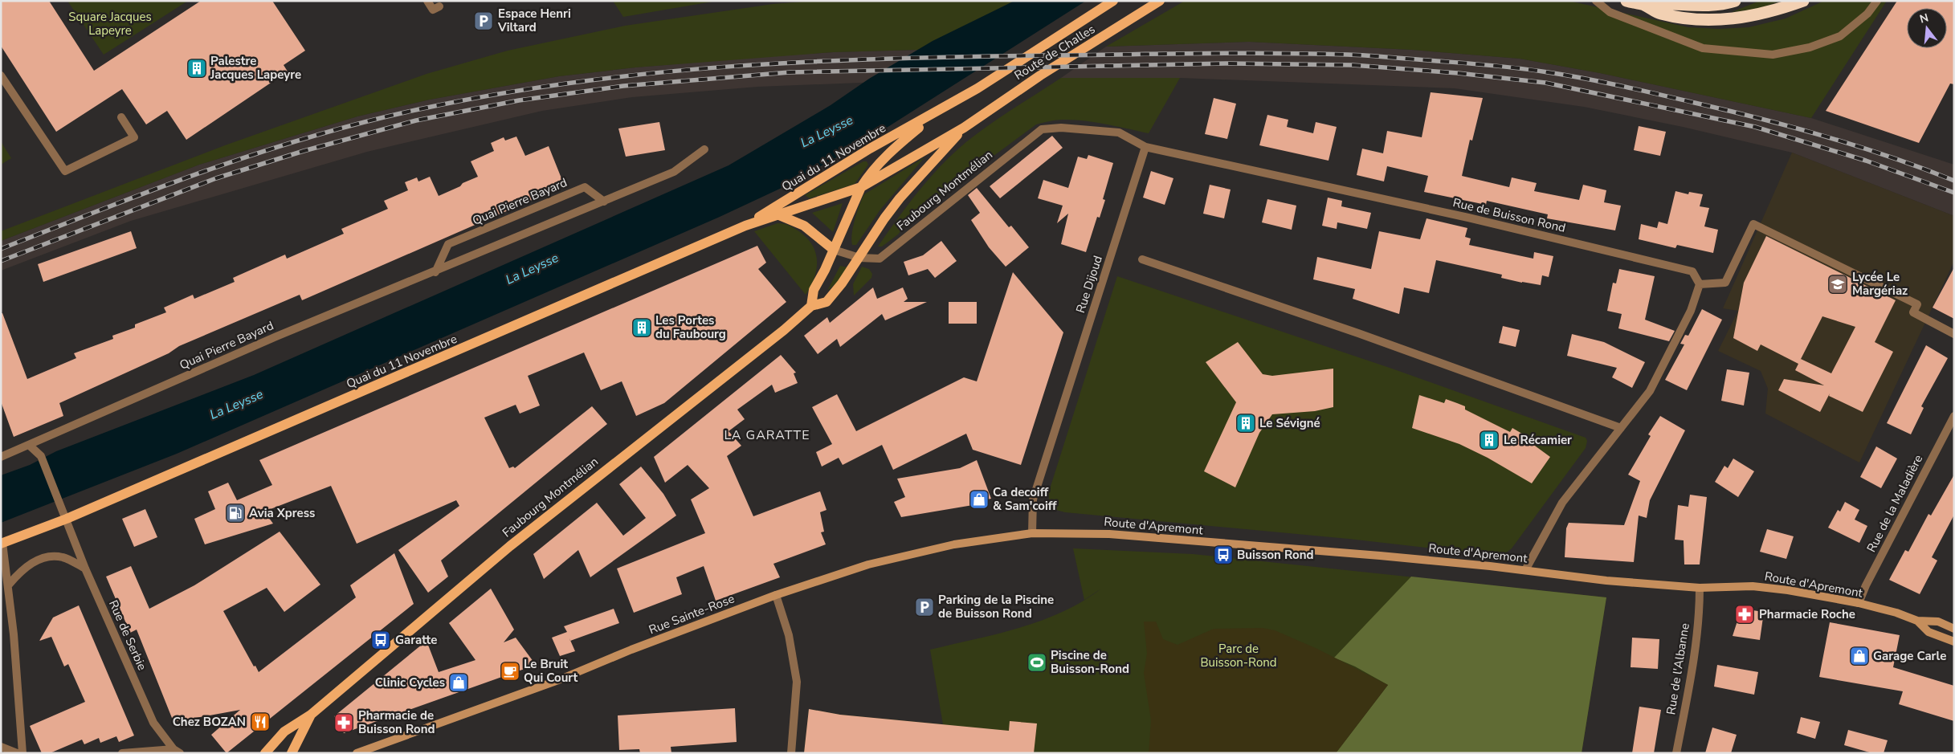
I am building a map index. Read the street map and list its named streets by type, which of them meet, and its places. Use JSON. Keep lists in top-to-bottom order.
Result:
{
  "streets": {
    "main road": [
      "Route de Challes",
      "Quai du 11 Novembre",
      "Faubourg Montmélian",
      "Route d'Apremont",
      "Rue Sainte-Rose"
    ],
    "street": [
      "Quai Pierre Bayard",
      "Rue de Buisson Rond",
      "Rue Dijoud",
      "Rue de la Maladière",
      "Rue de Serbie",
      "Rue de l'Albanne"
    ]
  },
  "crossings": [
    ["Route de Challes", "Quai du 11 Novembre"],
    ["Route de Challes", "Faubourg Montmélian"],
    ["Quai du 11 Novembre", "Faubourg Montmélian"],
    ["Quai du 11 Novembre", "Rue de Serbie"],
    ["Faubourg Montmélian", "Rue de Buisson Rond"],
    ["Faubourg Montmélian", "Rue Dijoud"],
    ["Quai Pierre Bayard", "Rue de Serbie"],
    ["Rue de Buisson Rond", "Rue Dijoud"],
    ["Rue Dijoud", "Route d'Apremont"],
    ["Rue Dijoud", "Rue Sainte-Rose"],
    ["Rue de la Maladière", "Route d'Apremont"],
    ["Route d'Apremont", "Rue Sainte-Rose"],
    ["Route d'Apremont", "Rue de l'Albanne"]
  ],
  "districts": ["LA GARATTE"],
  "water": ["La Leysse"],
  "parks": ["Square Jacques Lapeyre", "Parc de Buisson-Rond"],
  "places": {
    "parking": ["Espace Henri Viltard", "Parking de la Piscine de Buisson Rond"],
    "building": [
      "Palestre Jacques Lapeyre",
      "Les Portes du Faubourg",
      "Le Sévigné",
      "Le Récamier"
    ],
    "school or university": ["Lycée Le Margériaz"],
    "shop": ["Ca decoiff & Sam'coiff", "Garage Carle", "Clinic Cycles"],
    "fuel station": ["Avia Xpress"],
    "bus stop": ["Buisson Rond", "Garatte"],
    "pharmacy": ["Pharmacie Roche", "Pharmacie de Buisson Rond"],
    "sports": ["Piscine de Buisson-Rond"],
    "cafe": ["Le Bruit Qui Court"],
    "restaurant": ["Chez BOZAN"]
  },
  "north": "top"
}
